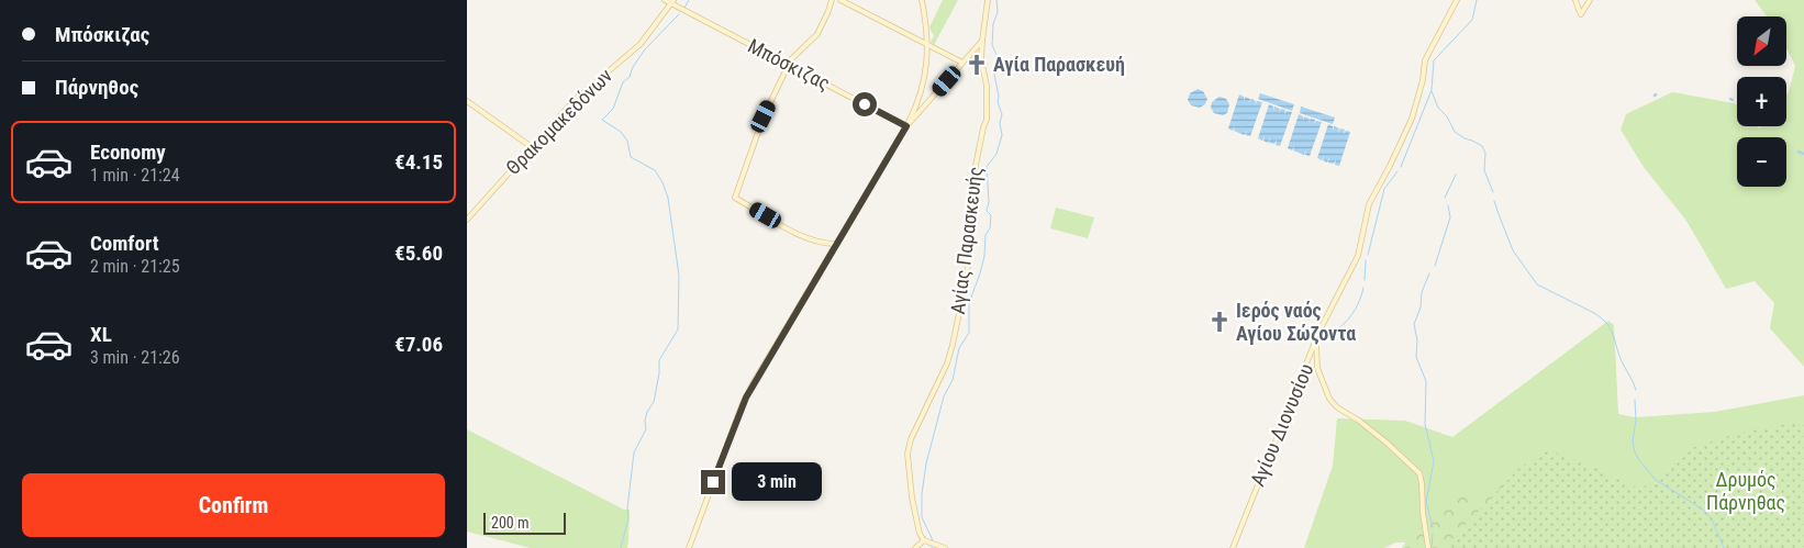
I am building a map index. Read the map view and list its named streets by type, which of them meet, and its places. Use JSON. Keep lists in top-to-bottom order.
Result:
{
  "streets": {
    "street": [
      "Μπόσκιζας",
      "Θρακομακεδόνων",
      "Αγίας Παρασκευής",
      "Αγίου Διονυσίου"
    ]
  },
  "crossings": [
    ["Μπόσκιζας", "Θρακομακεδόνων"]
  ],
  "parks": ["Δρυμός Πάρνηθας"],
  "places": {
    "church": ["Αγία Παρασκευή", "Ιερός ναός Αγίου Σώζοντα"]
  },
  "scale_bar": "200 m",
  "north": "bottom left",
  "page": {
    "banner": ["Μπόσκιζας", "Πάρνηθος"],
    "map_buttons": ["+", "−"],
    "list": [
      {
        "name": "Economy",
        "note": "1 min · 21:24",
        "value": "€4.15"
      },
      {
        "name": "Comfort",
        "note": "2 min · 21:25",
        "value": "€5.60"
      },
      {
        "name": "XL",
        "note": "3 min · 21:26",
        "value": "€7.06"
      }
    ],
    "buttons": "Confirm",
    "bubble": "3 min",
    "scale": "200 m"
  }
}
